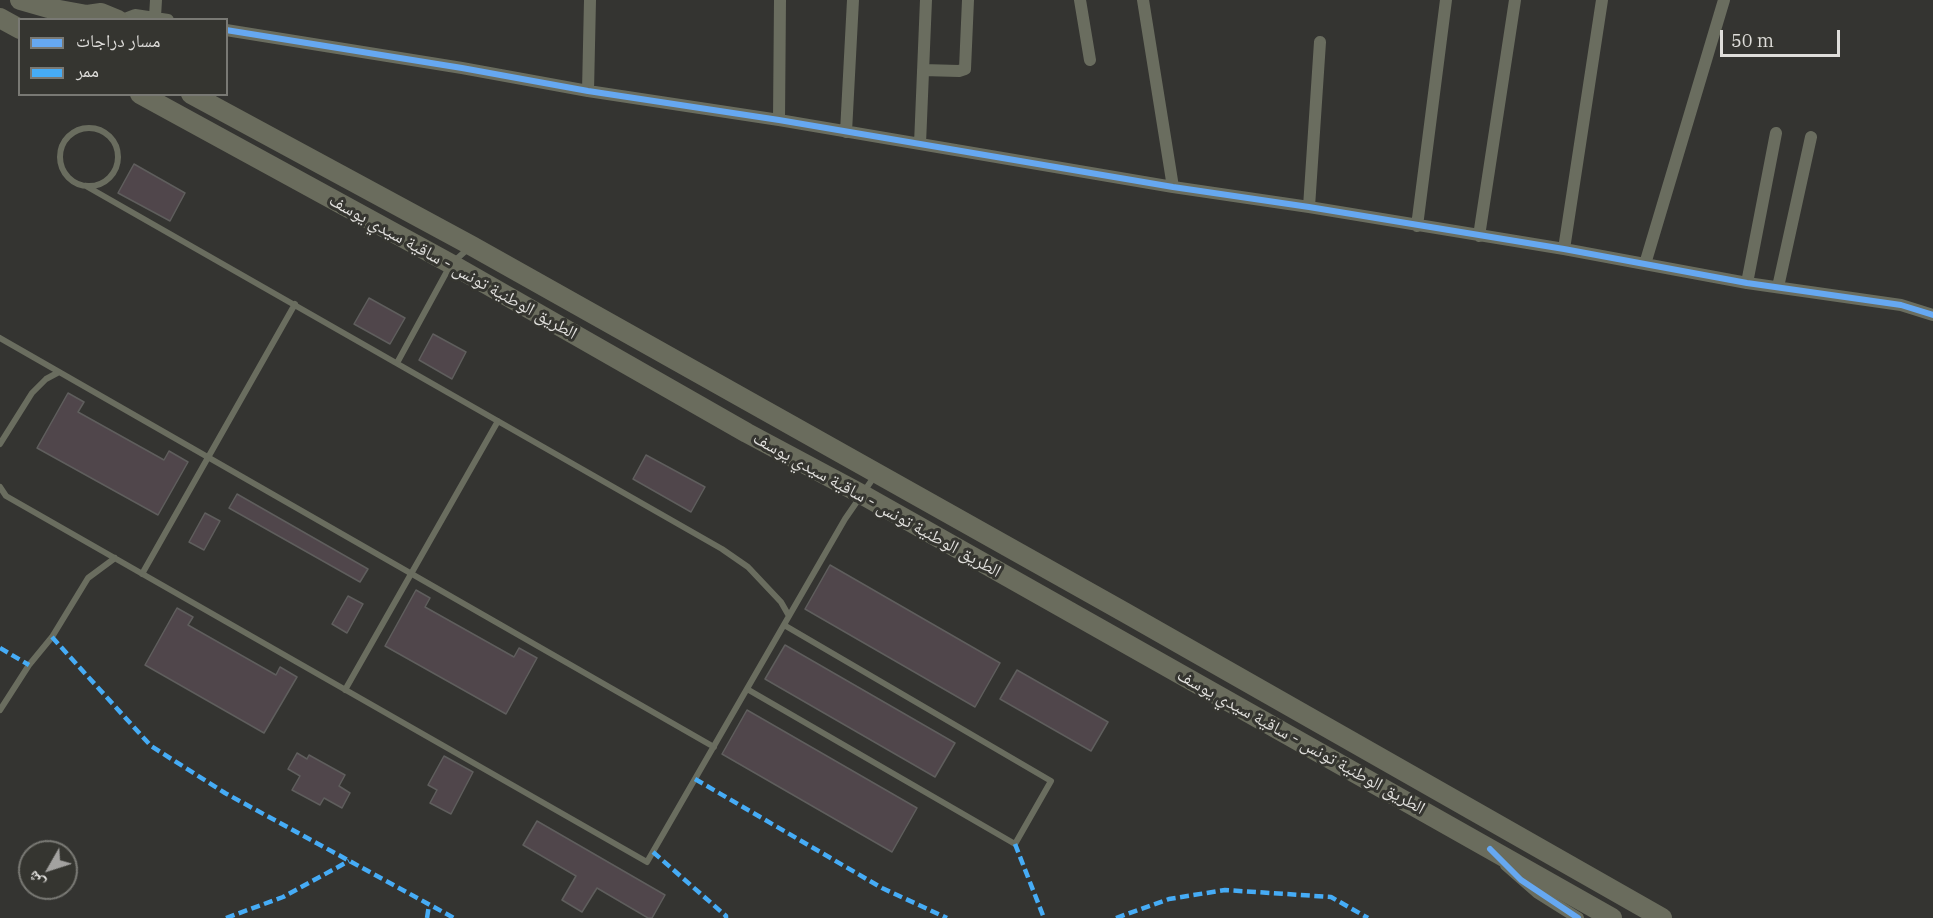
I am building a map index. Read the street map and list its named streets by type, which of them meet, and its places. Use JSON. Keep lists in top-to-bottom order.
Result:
{
  "streets": {
    "main road": ["الطريق الوطنية تونس - ساقية سيدي يوسف"]
  },
  "legend": ["مسار دراجات", "ممر"],
  "scale_bar": "50 m",
  "north": "bottom left"
}
